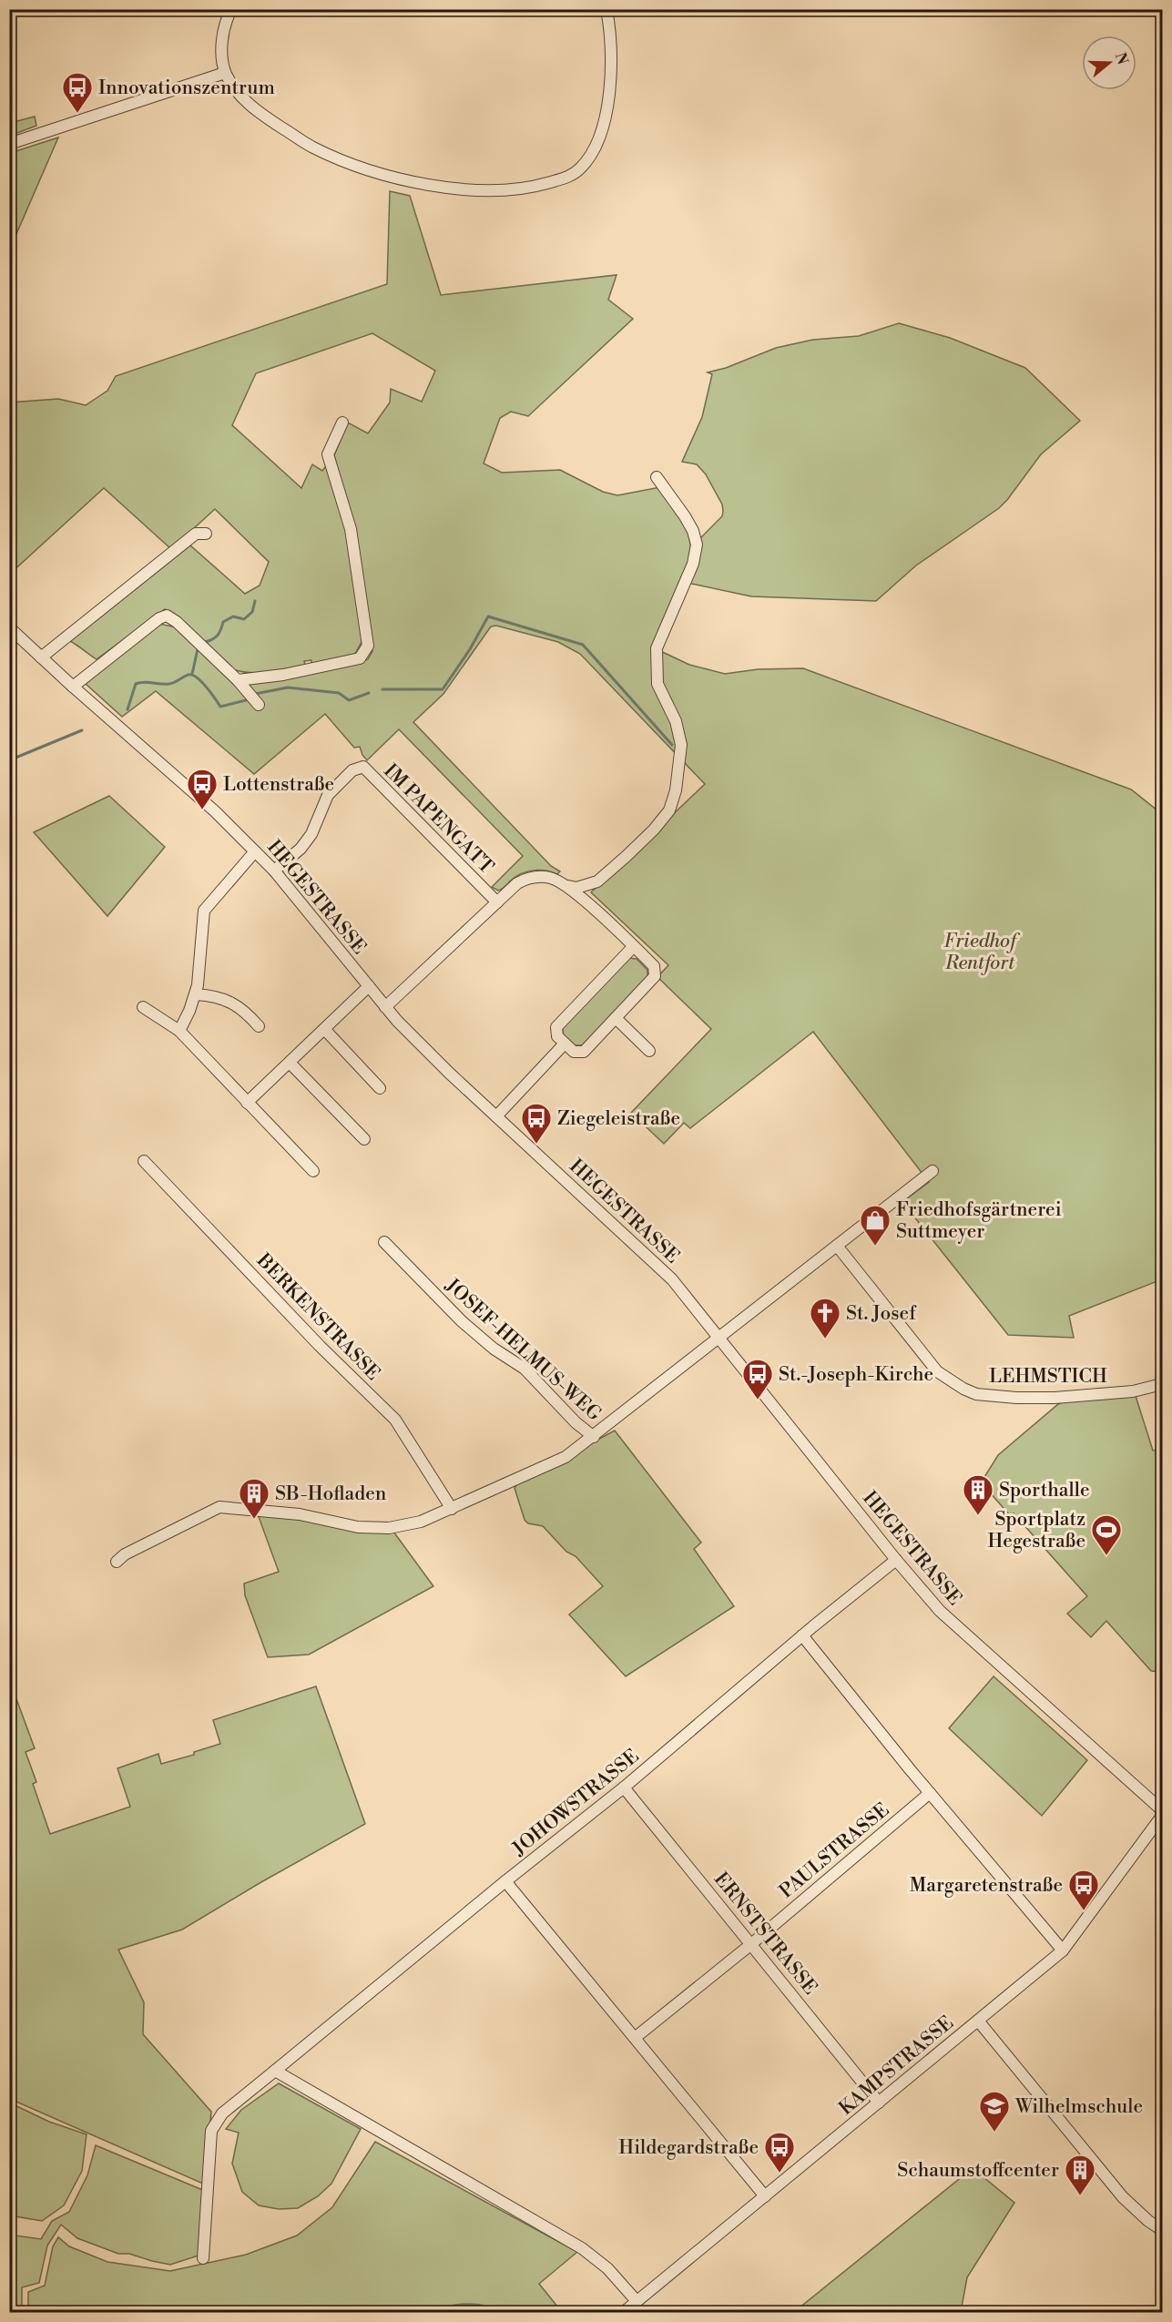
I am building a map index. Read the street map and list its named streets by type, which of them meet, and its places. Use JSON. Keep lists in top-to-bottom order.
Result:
{
  "streets": {
    "street": [
      "IM PAPENGATT",
      "HEGESTRASSE",
      "BERKENSTRASSE",
      "JOSEF-HELMUS-WEG",
      "LEHMSTICH",
      "JOHOWSTRASSE",
      "PAULSTRASSE",
      "ERNSTSTRASSE",
      "KAMPSTRASSE"
    ]
  },
  "crossings": [
    ["IM PAPENGATT", "HEGESTRASSE"],
    ["HEGESTRASSE", "JOHOWSTRASSE"],
    ["JOHOWSTRASSE", "ERNSTSTRASSE"],
    ["PAULSTRASSE", "ERNSTSTRASSE"],
    ["ERNSTSTRASSE", "KAMPSTRASSE"]
  ],
  "parks": ["Friedhof Rentfort"],
  "places": {
    "bus stop": [
      "Innovationszentrum",
      "Lottenstraße",
      "Ziegeleistraße",
      "St.-Joseph-Kirche",
      "Margaretenstraße",
      "Hildegardstraße"
    ],
    "shop": ["Friedhofsgärtnerei Suttmeyer"],
    "church": ["St. Josef"],
    "building": ["Sporthalle", "SB-Hofladen", "Schaumstoffcenter"],
    "sports": ["Sportplatz Hegestraße"],
    "school or university": ["Wilhelmschule"]
  },
  "north": "right"
}
